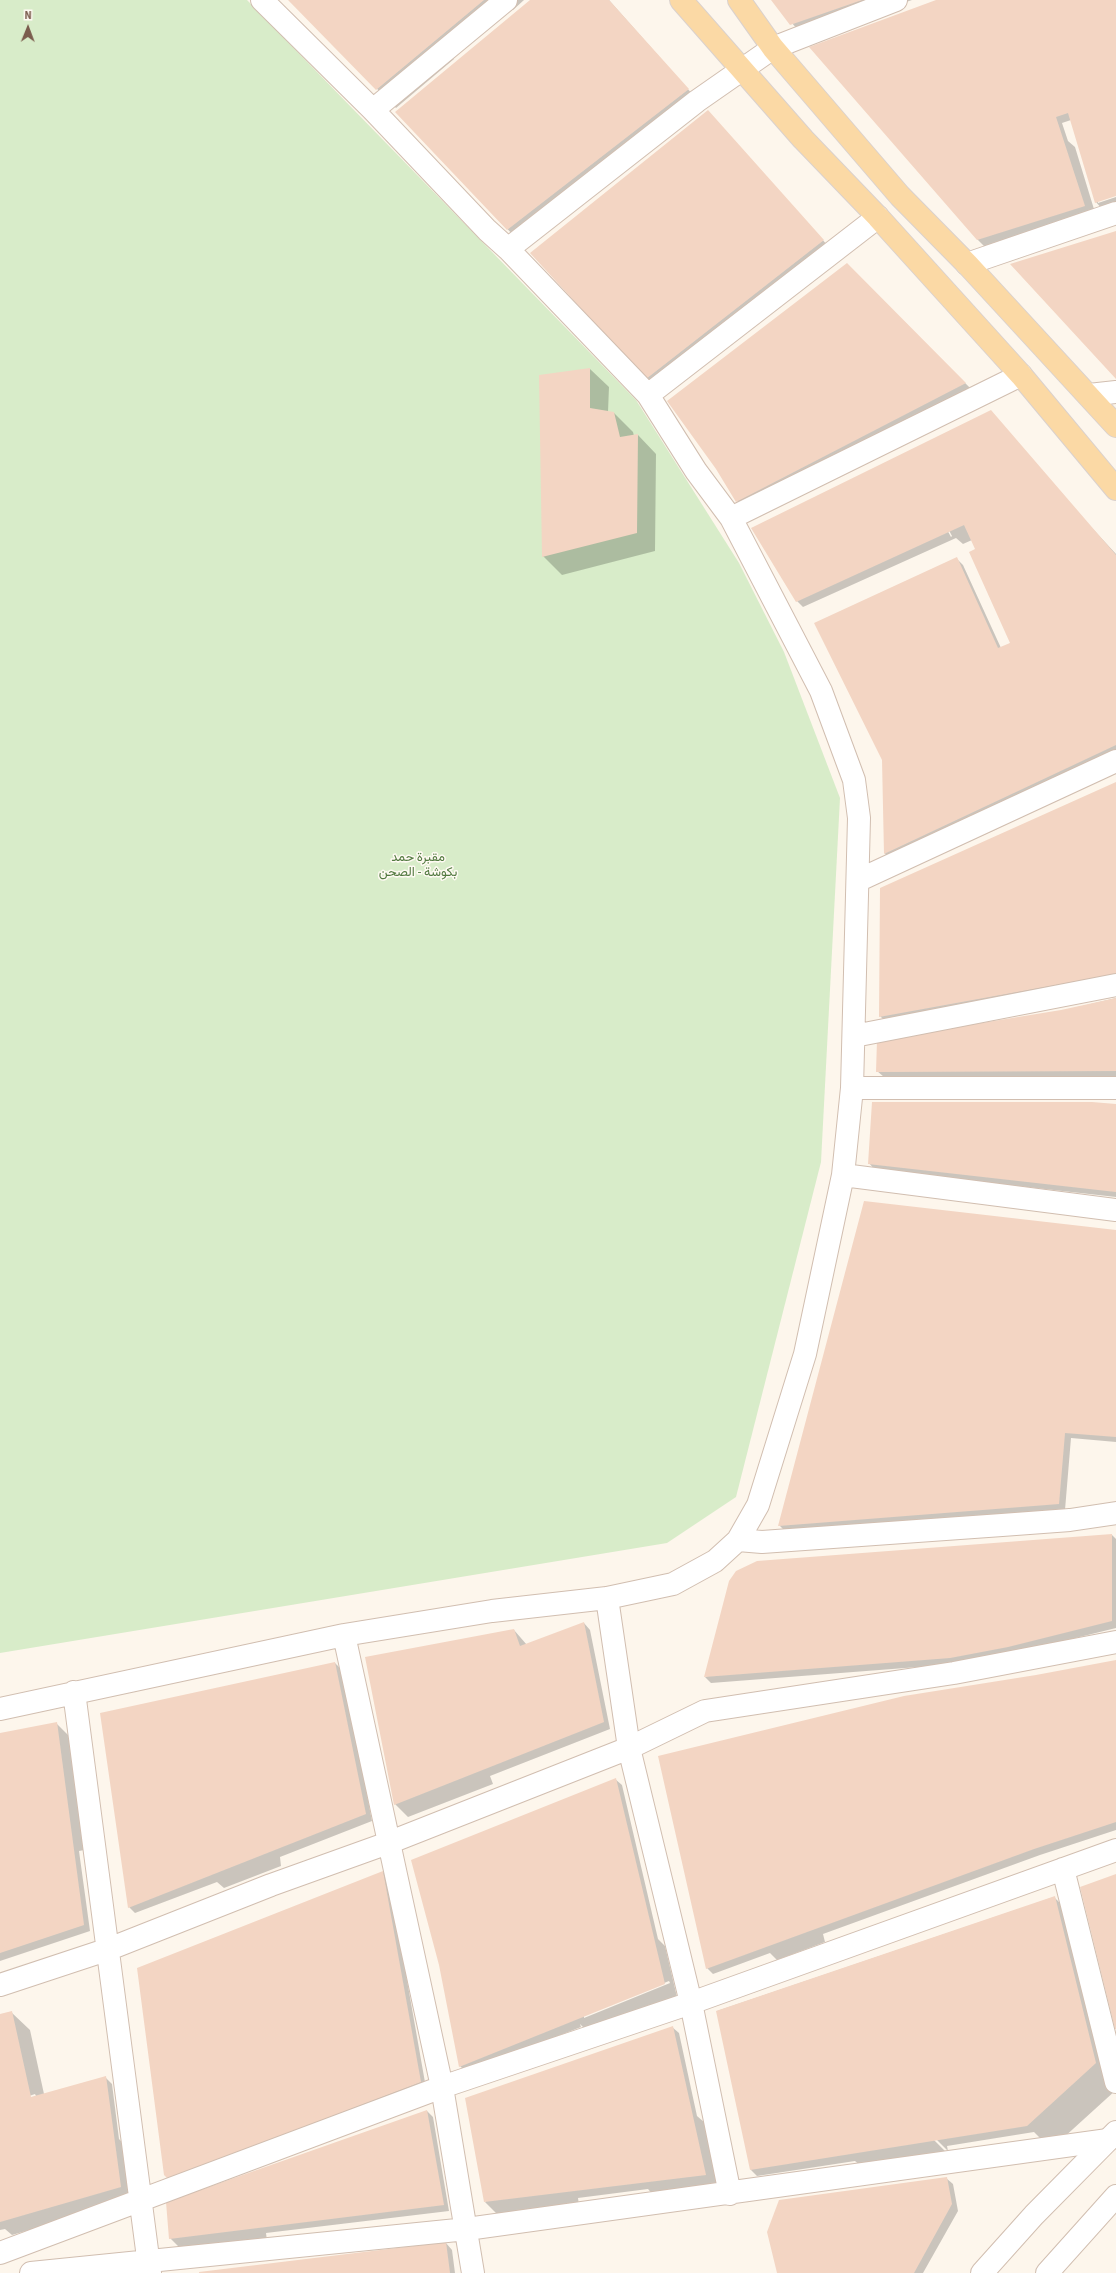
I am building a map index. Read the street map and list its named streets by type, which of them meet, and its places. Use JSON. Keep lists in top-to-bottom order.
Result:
{
  "parks": ["مقبرة حمد بكوشة - الصحن"],
  "north": "top"
}
